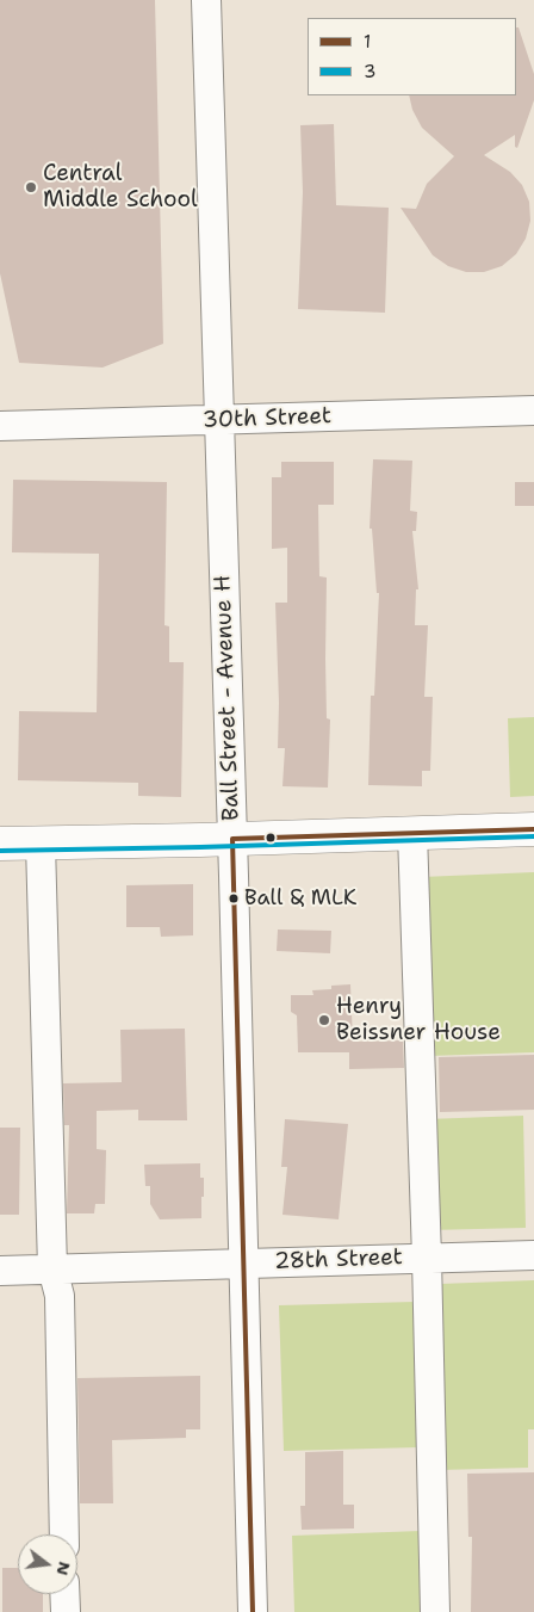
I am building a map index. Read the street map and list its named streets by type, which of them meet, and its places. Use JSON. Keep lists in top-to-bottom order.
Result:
{
  "streets": {
    "street": ["30th Street", "Ball Street - Avenue H", "28th Street"]
  },
  "crossings": [
    ["30th Street", "Ball Street - Avenue H"],
    ["Ball Street - Avenue H", "28th Street"]
  ],
  "places": ["Central Middle School", "Ball & MLK", "Henry Beissner House"],
  "lines": ["transit line 1", "transit line 3"],
  "legend": ["1", "3"],
  "north": "right"
}
